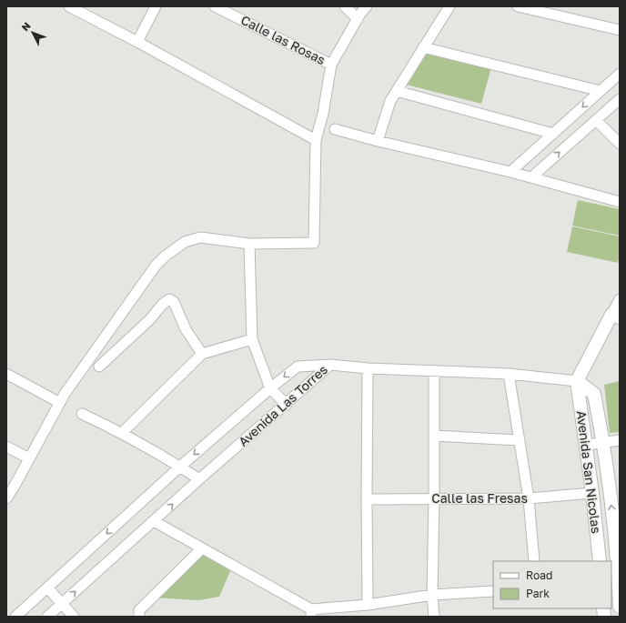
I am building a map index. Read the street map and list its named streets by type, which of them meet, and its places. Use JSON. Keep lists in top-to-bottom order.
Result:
{
  "streets": {
    "street": [
      "Calle las Rosas",
      "Avenida Las Torres",
      "Avenida San Nicolas",
      "Calle las Fresas"
    ]
  },
  "crossings": [
    ["Avenida San Nicolas", "Calle las Fresas"]
  ],
  "legend": ["Road", "Park"],
  "north": "top left"
}
